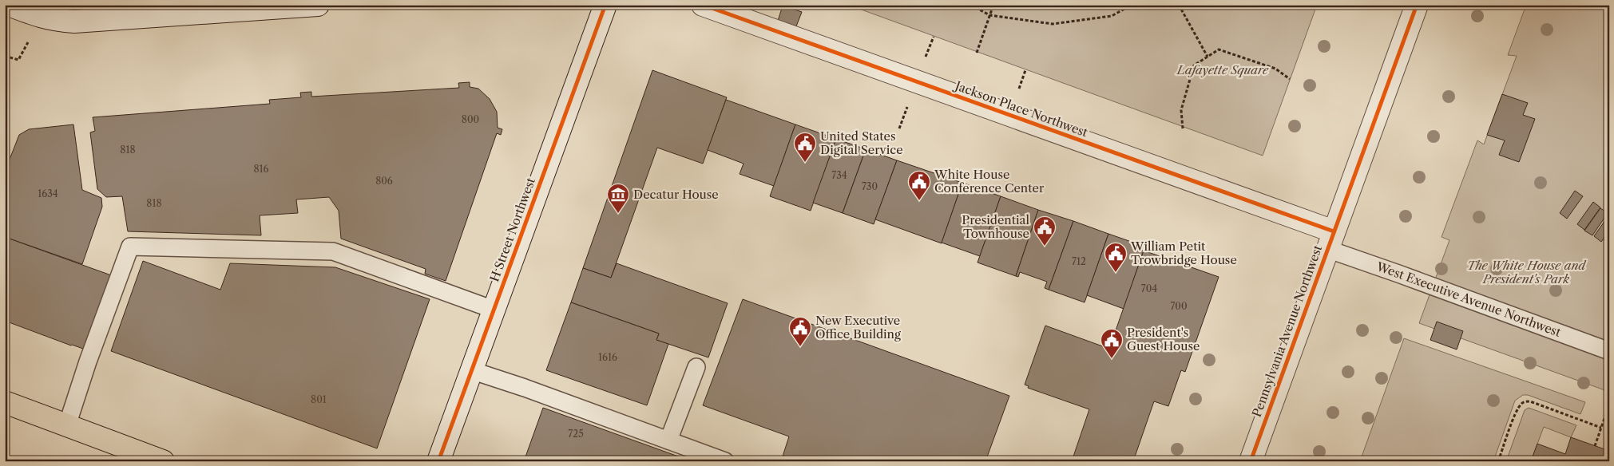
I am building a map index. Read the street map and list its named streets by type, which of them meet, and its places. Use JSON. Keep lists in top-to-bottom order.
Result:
{
  "streets": {
    "street": ["Jackson Place Northwest", "H Street Northwest", "Pennsylvania Avenue Northwest"],
    "lane": ["West Executive Avenue Northwest"]
  },
  "crossings": [
    ["Jackson Place Northwest", "West Executive Avenue Northwest"],
    ["Jackson Place Northwest", "Pennsylvania Avenue Northwest"],
    ["West Executive Avenue Northwest", "Pennsylvania Avenue Northwest"]
  ],
  "parks": ["Lafayette Square", "The White House and President's Park"],
  "places": {
    "public building": [
      "United States Digital Service",
      "White House Conference Center",
      "Presidential Townhouse",
      "William Petit Trowbridge House",
      "New Executive Office Building",
      "President's Guest House"
    ],
    "museum": ["Decatur House"]
  },
  "house_numbers": [
    "800",
    "818",
    "816",
    "734",
    "806",
    "730",
    "1634",
    "818",
    "712",
    "704",
    "700",
    "1616",
    "801",
    "725"
  ]
}
